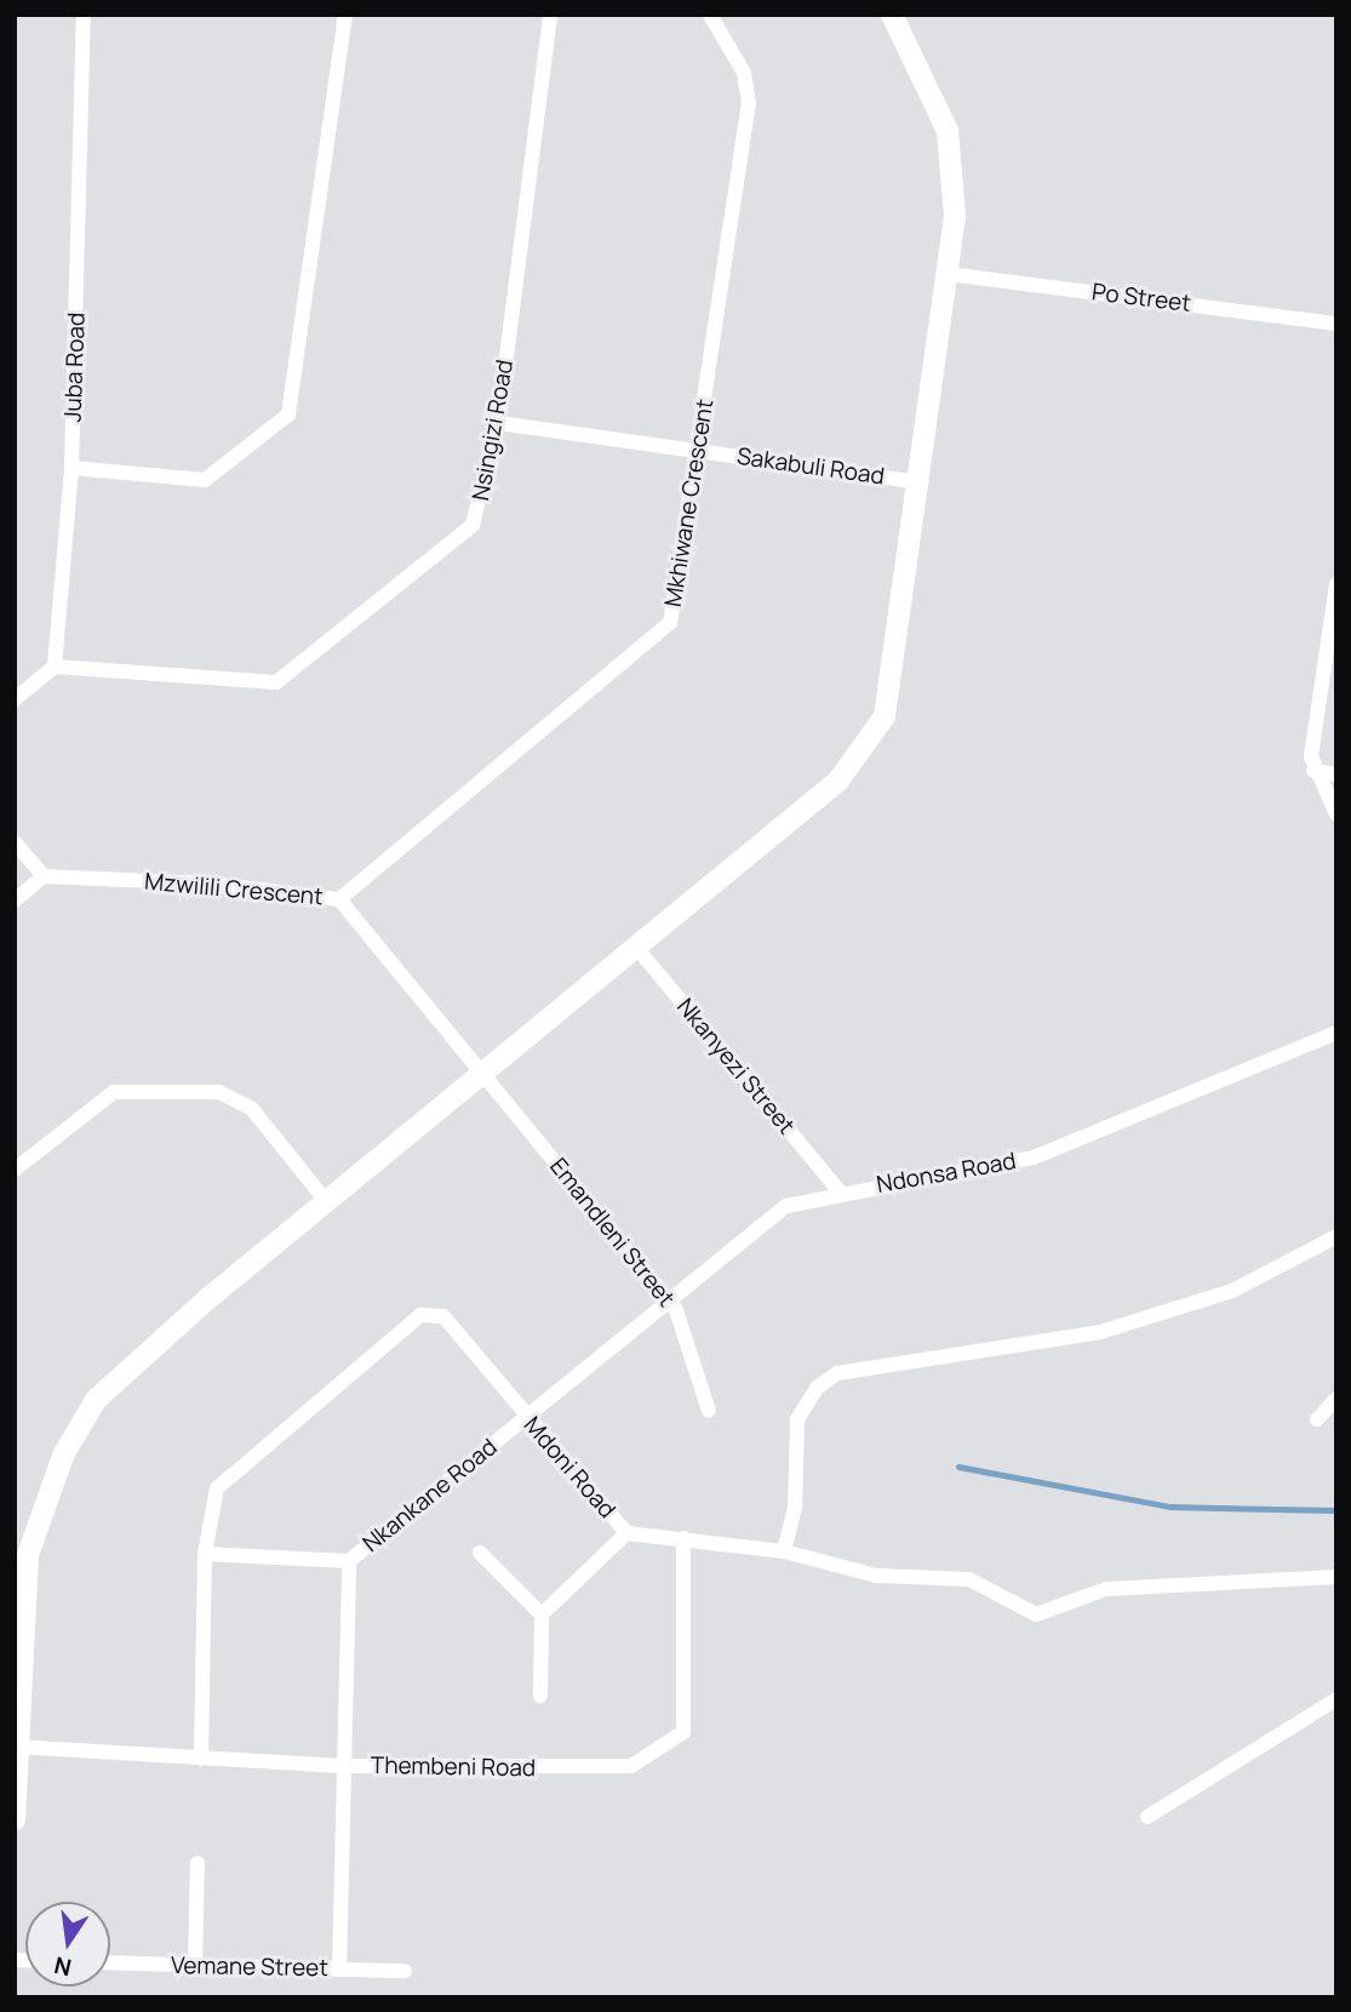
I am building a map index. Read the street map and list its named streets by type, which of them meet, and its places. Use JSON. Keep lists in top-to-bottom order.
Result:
{
  "streets": {
    "street": [
      "Po Street",
      "Juba Road",
      "Nsingizi Road",
      "Sakabuli Road",
      "Mkhiwane Crescent",
      "Mzwilili Crescent",
      "Nkanyezi Street",
      "Ndonsa Road",
      "Emandleni Street",
      "Mdoni Road",
      "Nkankane Road",
      "Thembeni Road",
      "Vemane Street"
    ]
  },
  "crossings": [
    ["Juba Road", "Nsingizi Road"],
    ["Nsingizi Road", "Sakabuli Road"],
    ["Sakabuli Road", "Mkhiwane Crescent"],
    ["Mkhiwane Crescent", "Mzwilili Crescent"],
    ["Mzwilili Crescent", "Emandleni Street"],
    ["Nkanyezi Street", "Ndonsa Road"],
    ["Ndonsa Road", "Emandleni Street"],
    ["Ndonsa Road", "Nkankane Road"],
    ["Emandleni Street", "Nkankane Road"],
    ["Mdoni Road", "Nkankane Road"],
    ["Mdoni Road", "Thembeni Road"],
    ["Nkankane Road", "Thembeni Road"],
    ["Nkankane Road", "Vemane Street"]
  ],
  "north": "bottom"
}
